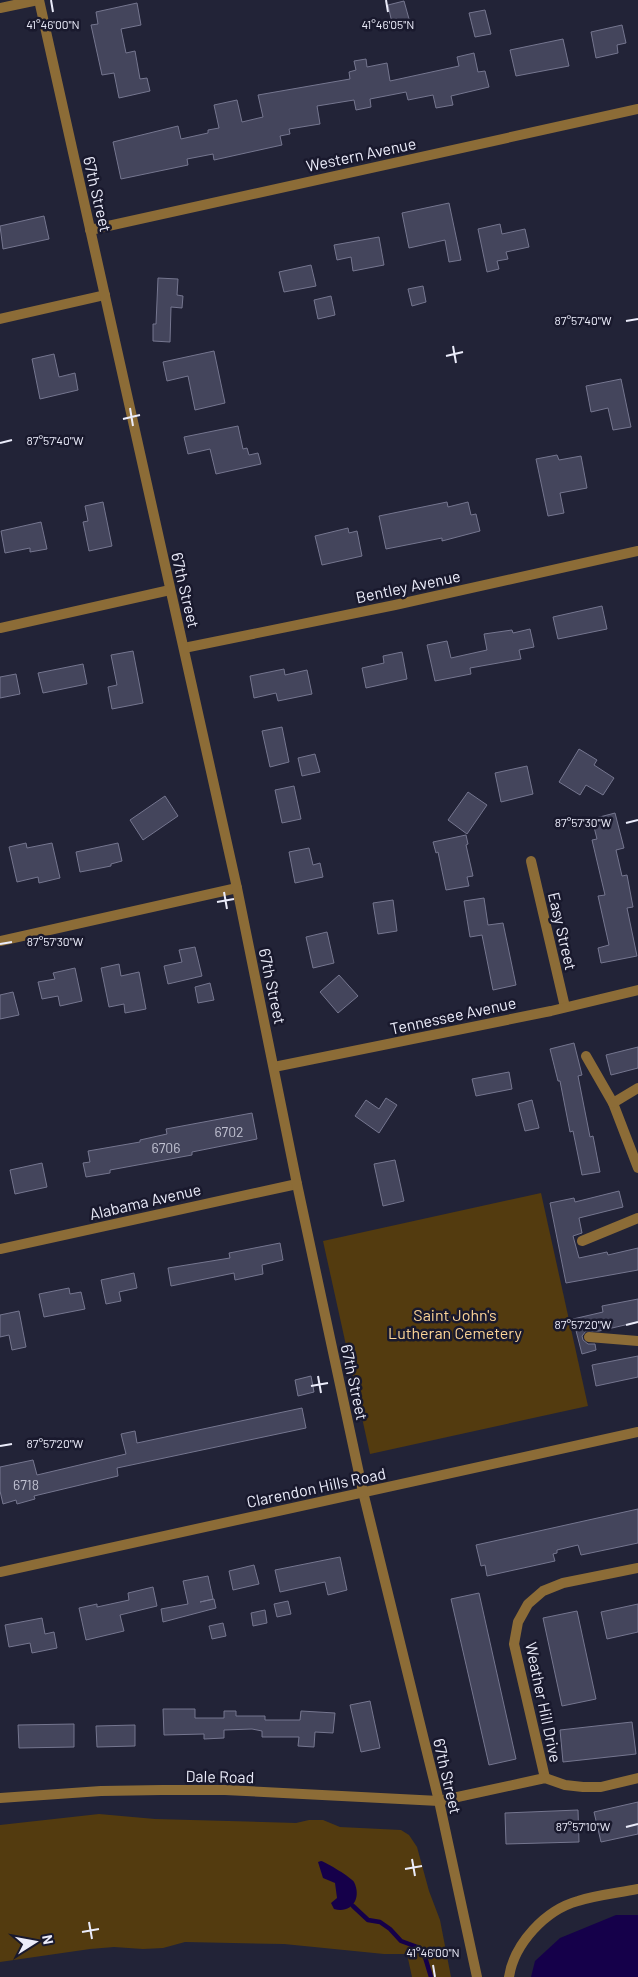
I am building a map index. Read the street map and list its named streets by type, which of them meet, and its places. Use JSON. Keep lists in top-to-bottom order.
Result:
{
  "streets": {
    "street": [
      "Western Avenue",
      "67th Street",
      "Bentley Avenue",
      "Easy Street",
      "Tennessee Avenue",
      "Alabama Avenue",
      "Clarendon Hills Road",
      "Weather Hill Drive",
      "Dale Road"
    ]
  },
  "crossings": [
    ["Western Avenue", "67th Street"],
    ["67th Street", "Bentley Avenue"],
    ["67th Street", "Tennessee Avenue"],
    ["67th Street", "Alabama Avenue"],
    ["67th Street", "Clarendon Hills Road"],
    ["67th Street", "Dale Road"],
    ["Easy Street", "Tennessee Avenue"],
    ["Weather Hill Drive", "Dale Road"]
  ],
  "parks": ["Saint John's Lutheran Cemetery"],
  "house_numbers": ["6702", "6706", "6718"],
  "north": "right",
  "coordinates": [
    "41°46'00\"N",
    "41°46'05\"N",
    "87°57'40\"W",
    "87°57'30\"W",
    "87°57'20\"W",
    "87°57'10\"W"
  ]
}
